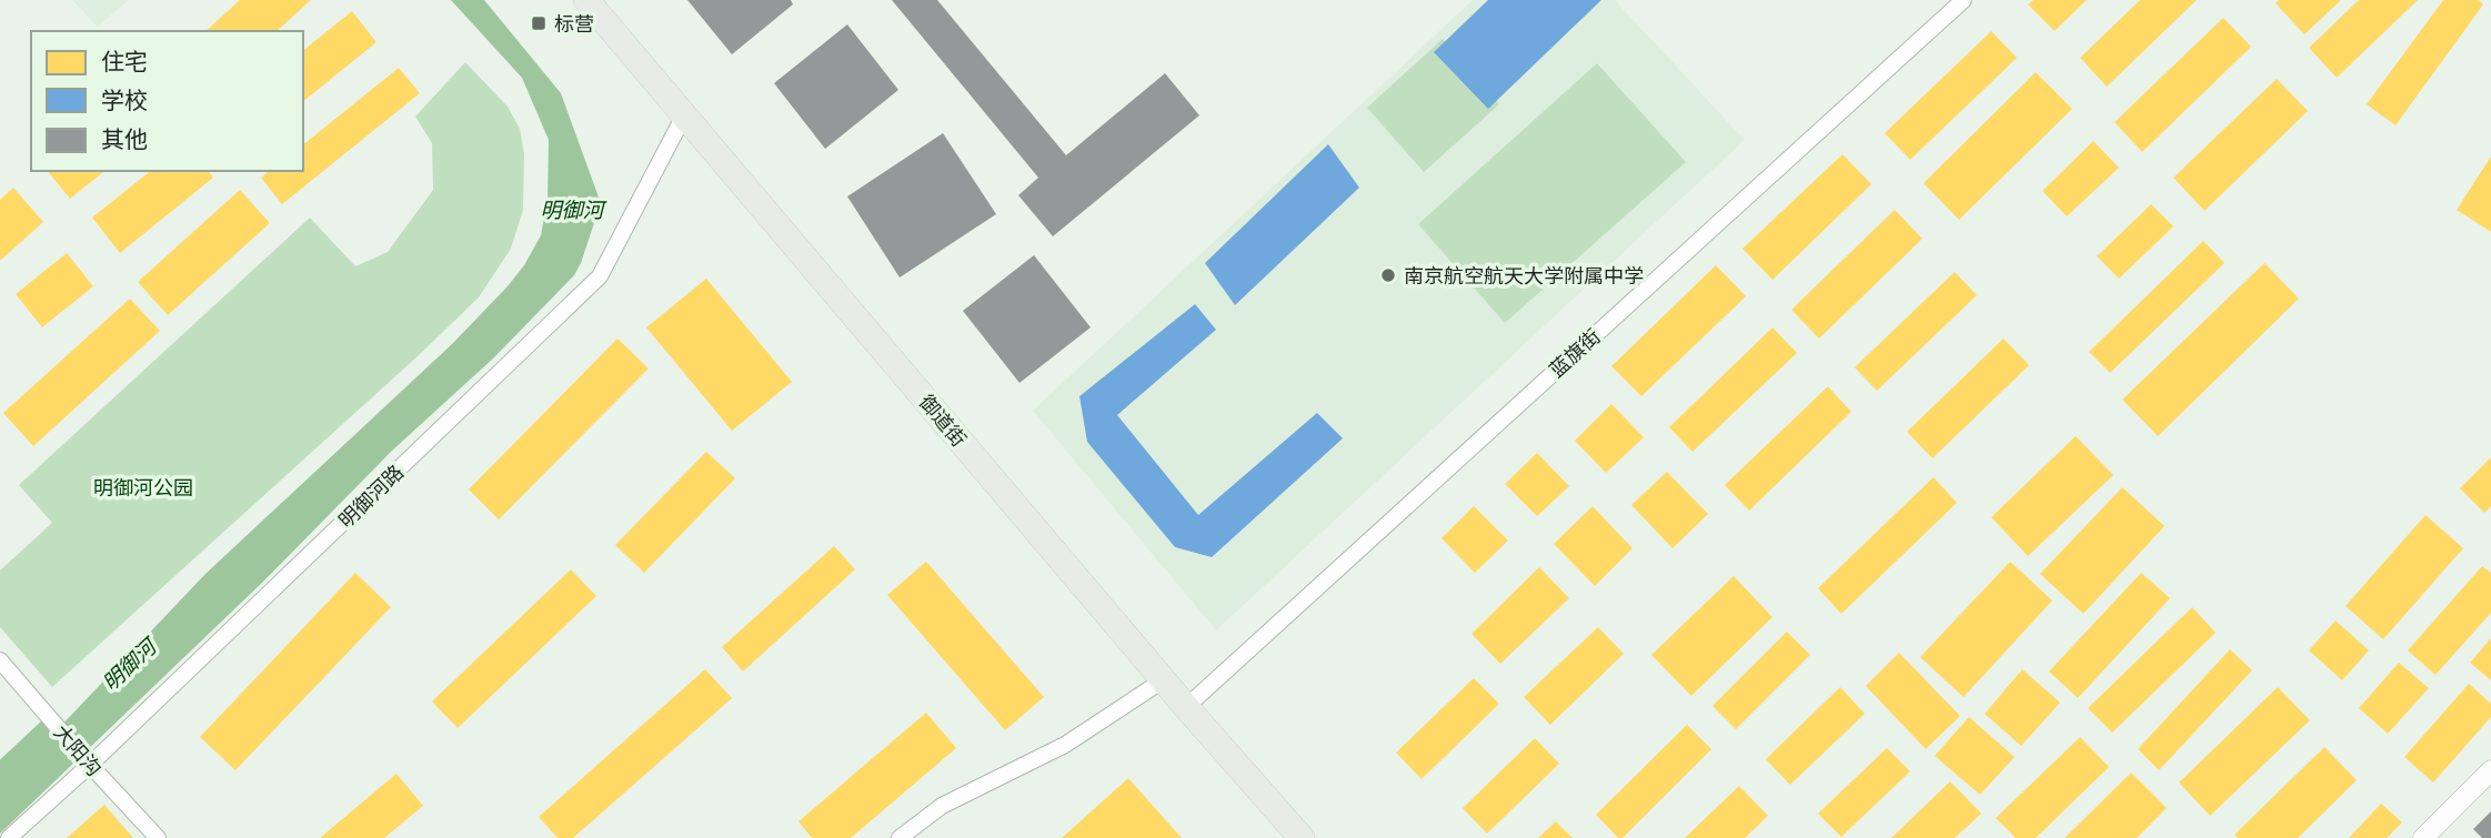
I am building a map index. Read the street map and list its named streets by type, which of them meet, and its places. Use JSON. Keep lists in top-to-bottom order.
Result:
{
  "streets": {
    "main road": ["御道街"],
    "street": ["蓝旗街", "明御河路", "大阳沟"]
  },
  "crossings": [
    ["蓝旗街", "御道街"],
    ["御道街", "明御河路"],
    ["明御河路", "大阳沟"]
  ],
  "water": ["明御河"],
  "parks": ["明御河公园"],
  "places": {
    "transit": ["标营"],
    "other": ["南京航空航天大学附属中学"]
  },
  "legend": ["住宅", "学校", "其他"]
}
